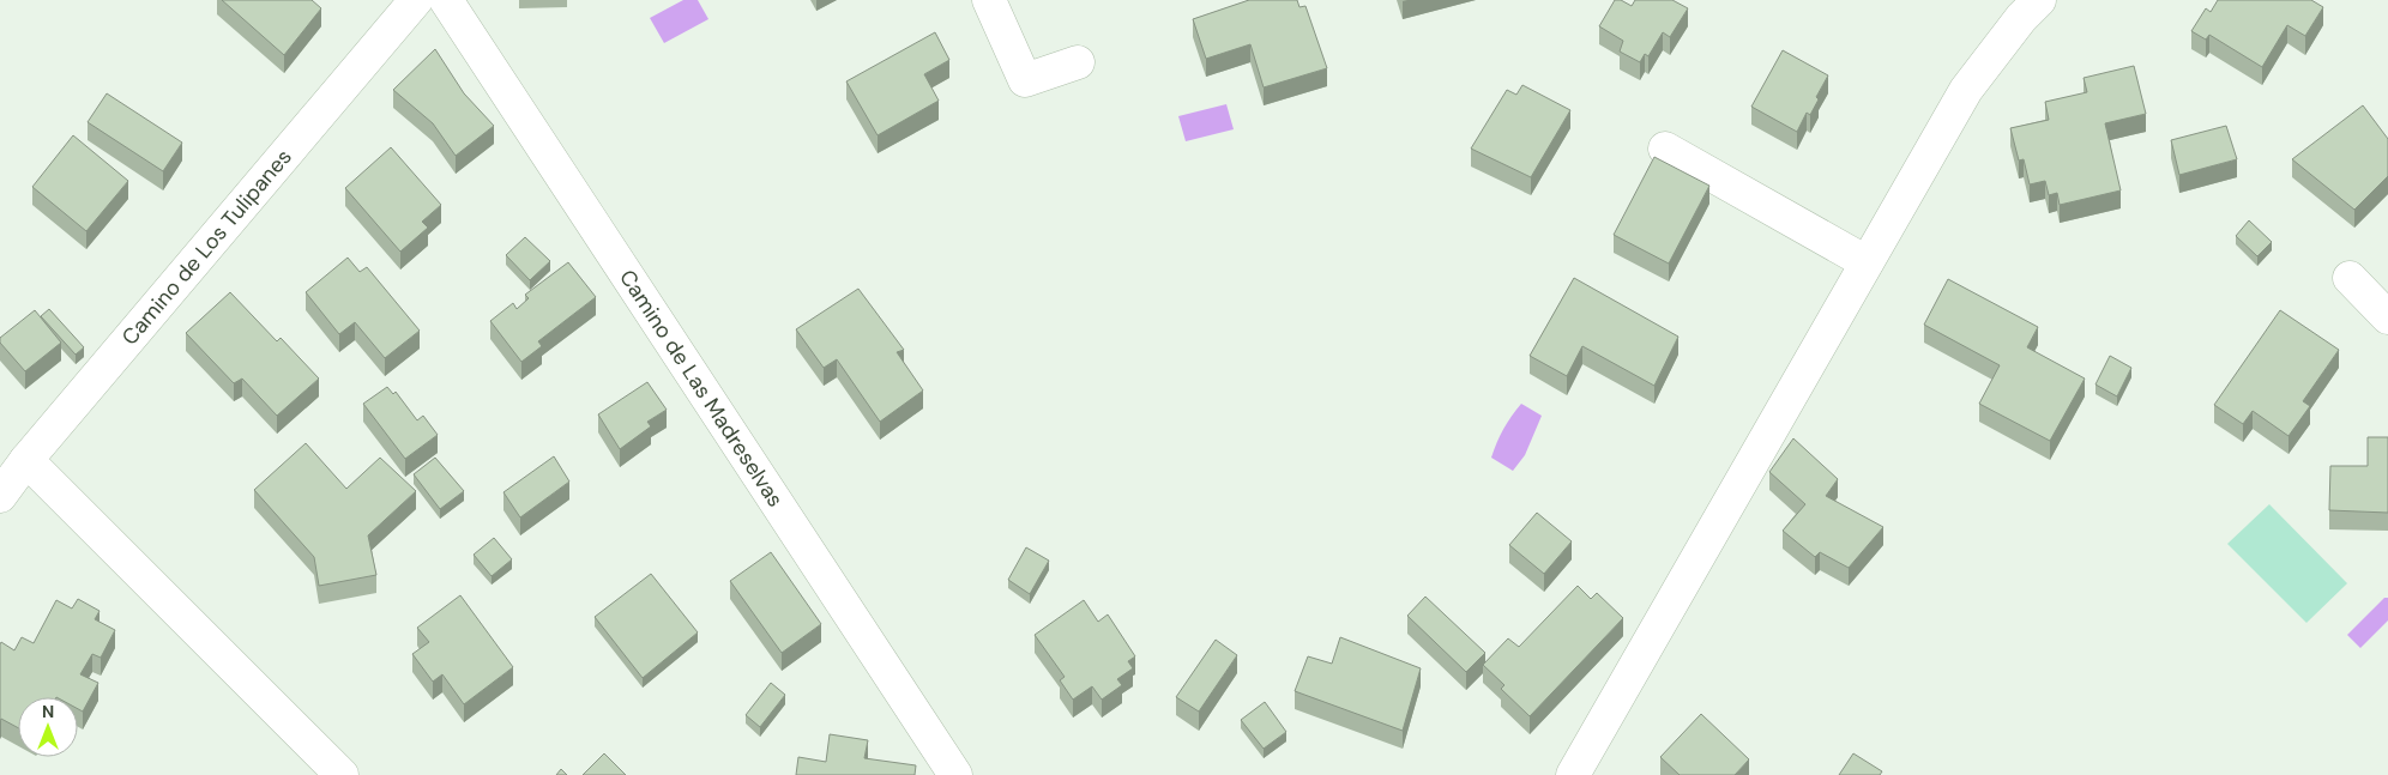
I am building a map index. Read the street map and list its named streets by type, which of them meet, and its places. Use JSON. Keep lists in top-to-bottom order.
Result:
{
  "streets": {
    "street": ["Camino de Los Tulipanes", "Camino de Las Madreselvas"]
  },
  "north": "top"
}
